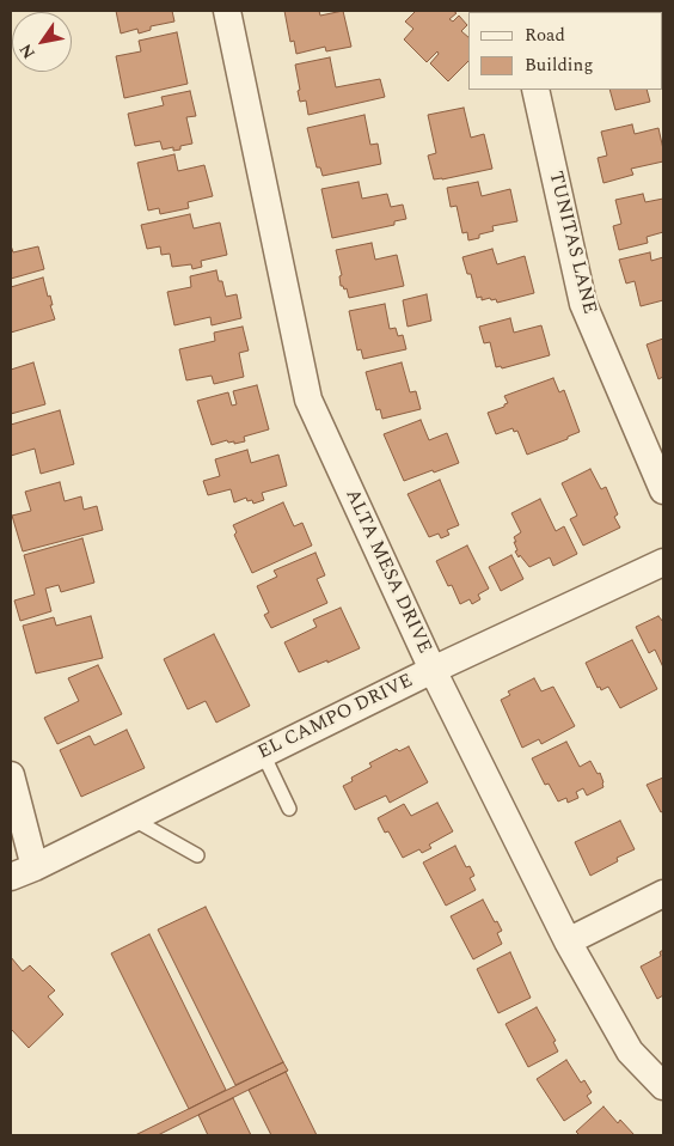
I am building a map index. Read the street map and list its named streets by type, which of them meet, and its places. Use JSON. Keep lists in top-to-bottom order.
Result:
{
  "streets": {
    "street": ["TUNITAS LANE", "ALTA MESA DRIVE", "EL CAMPO DRIVE"]
  },
  "crossings": [
    ["ALTA MESA DRIVE", "EL CAMPO DRIVE"]
  ],
  "legend": ["Road", "Building"],
  "north": "bottom left"
}
